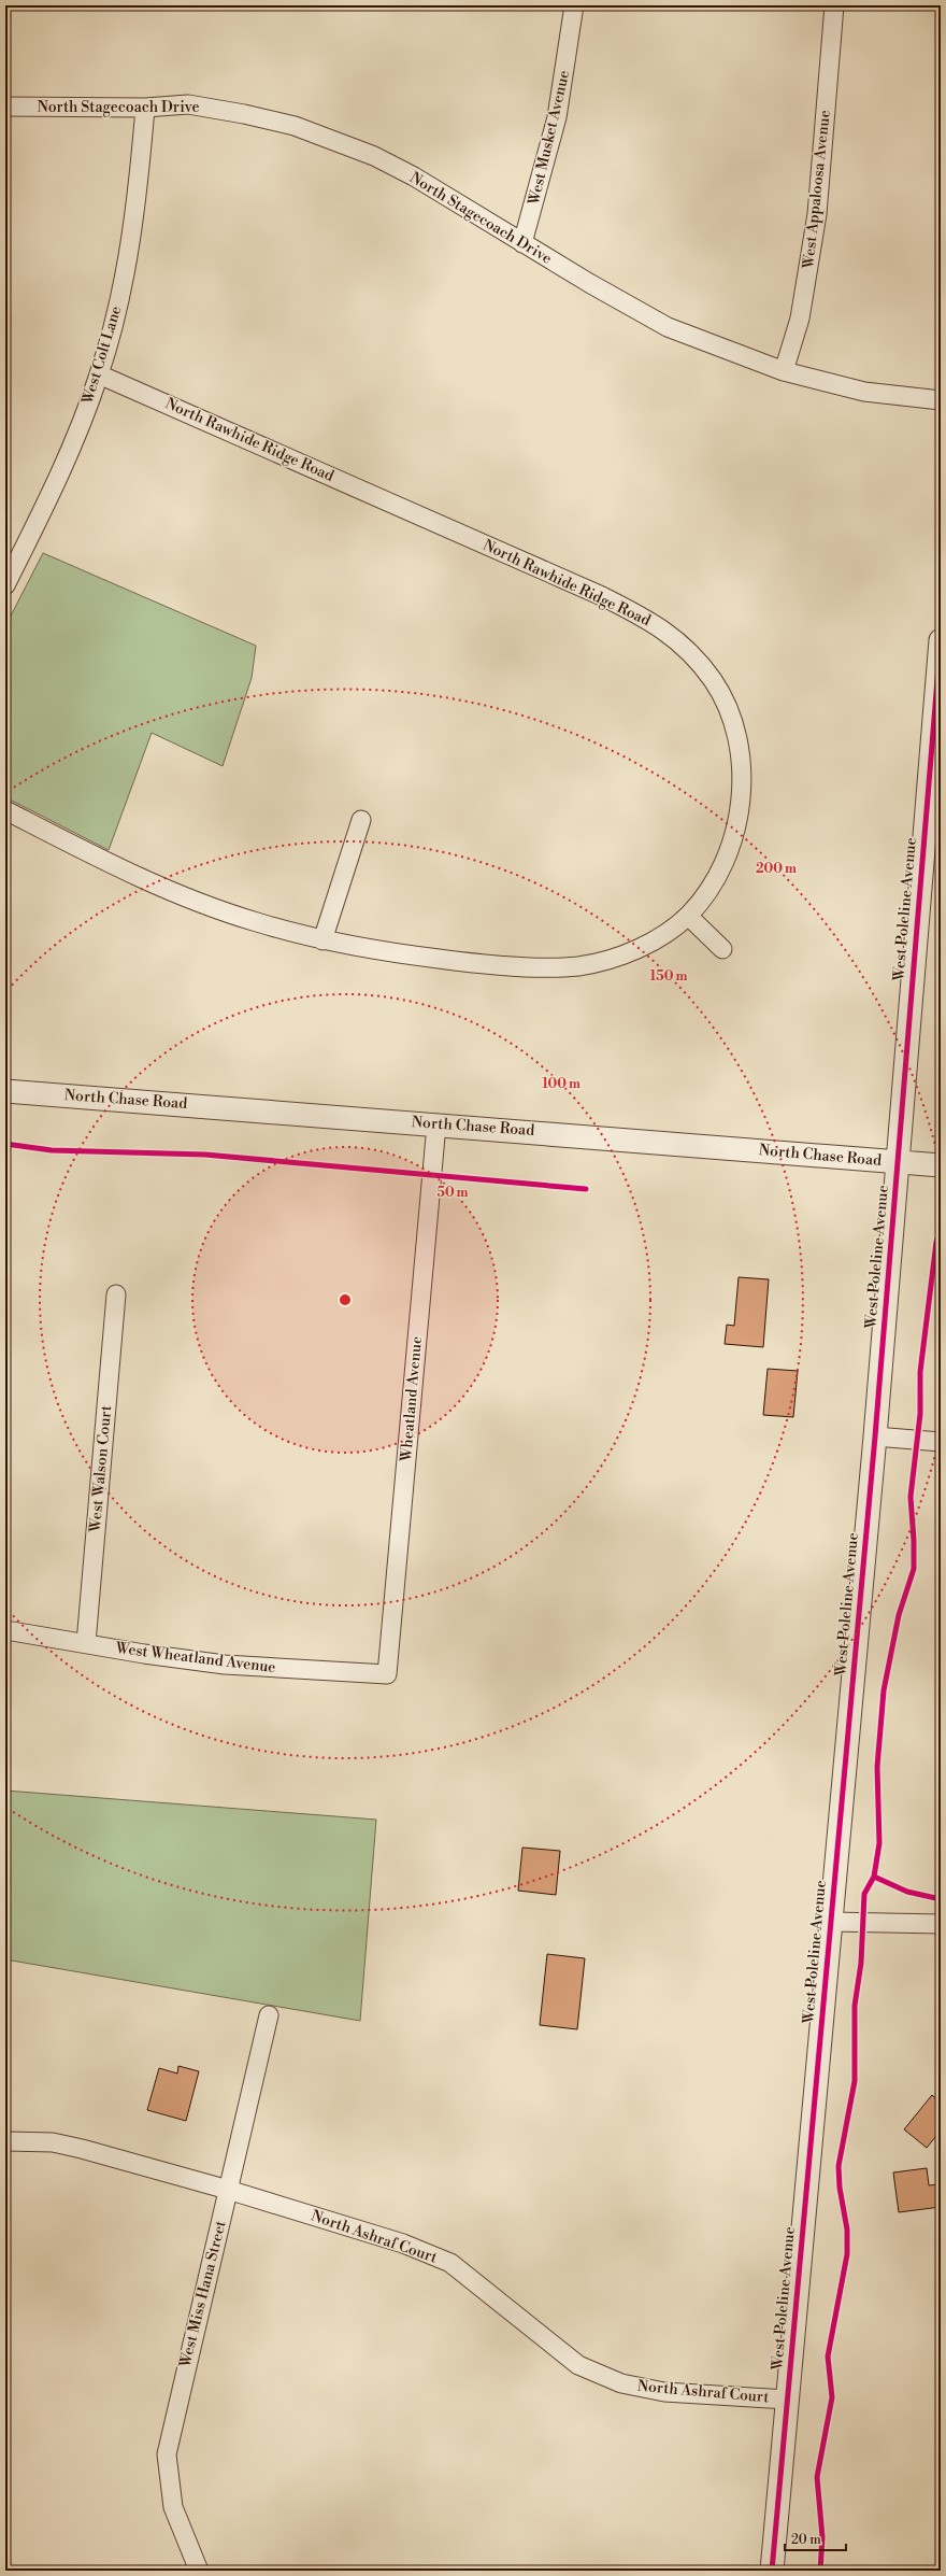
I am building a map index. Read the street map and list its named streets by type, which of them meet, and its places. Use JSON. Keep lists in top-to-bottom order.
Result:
{
  "streets": {
    "street": [
      "North Stagecoach Drive",
      "West Musket Avenue",
      "West Appaloosa Avenue",
      "West Colt Lane",
      "North Rawhide Ridge Road",
      "West Poleline Avenue",
      "North Chase Road",
      "Wheatland Avenue",
      "West Walson Court",
      "West Wheatland Avenue",
      "North Ashraf Court",
      "West Miss Hana Street"
    ]
  },
  "crossings": [
    ["North Stagecoach Drive", "West Musket Avenue"],
    ["North Stagecoach Drive", "West Appaloosa Avenue"],
    ["North Stagecoach Drive", "West Colt Lane"],
    ["West Colt Lane", "North Rawhide Ridge Road"],
    ["West Poleline Avenue", "North Chase Road"],
    ["West Poleline Avenue", "North Ashraf Court"],
    ["North Chase Road", "Wheatland Avenue"],
    ["Wheatland Avenue", "West Wheatland Avenue"],
    ["West Walson Court", "West Wheatland Avenue"],
    ["North Ashraf Court", "West Miss Hana Street"]
  ],
  "scale_bar": "20 m",
  "rings": [
    "200 m",
    "150 m",
    "100 m",
    "50 m"
  ]
}
